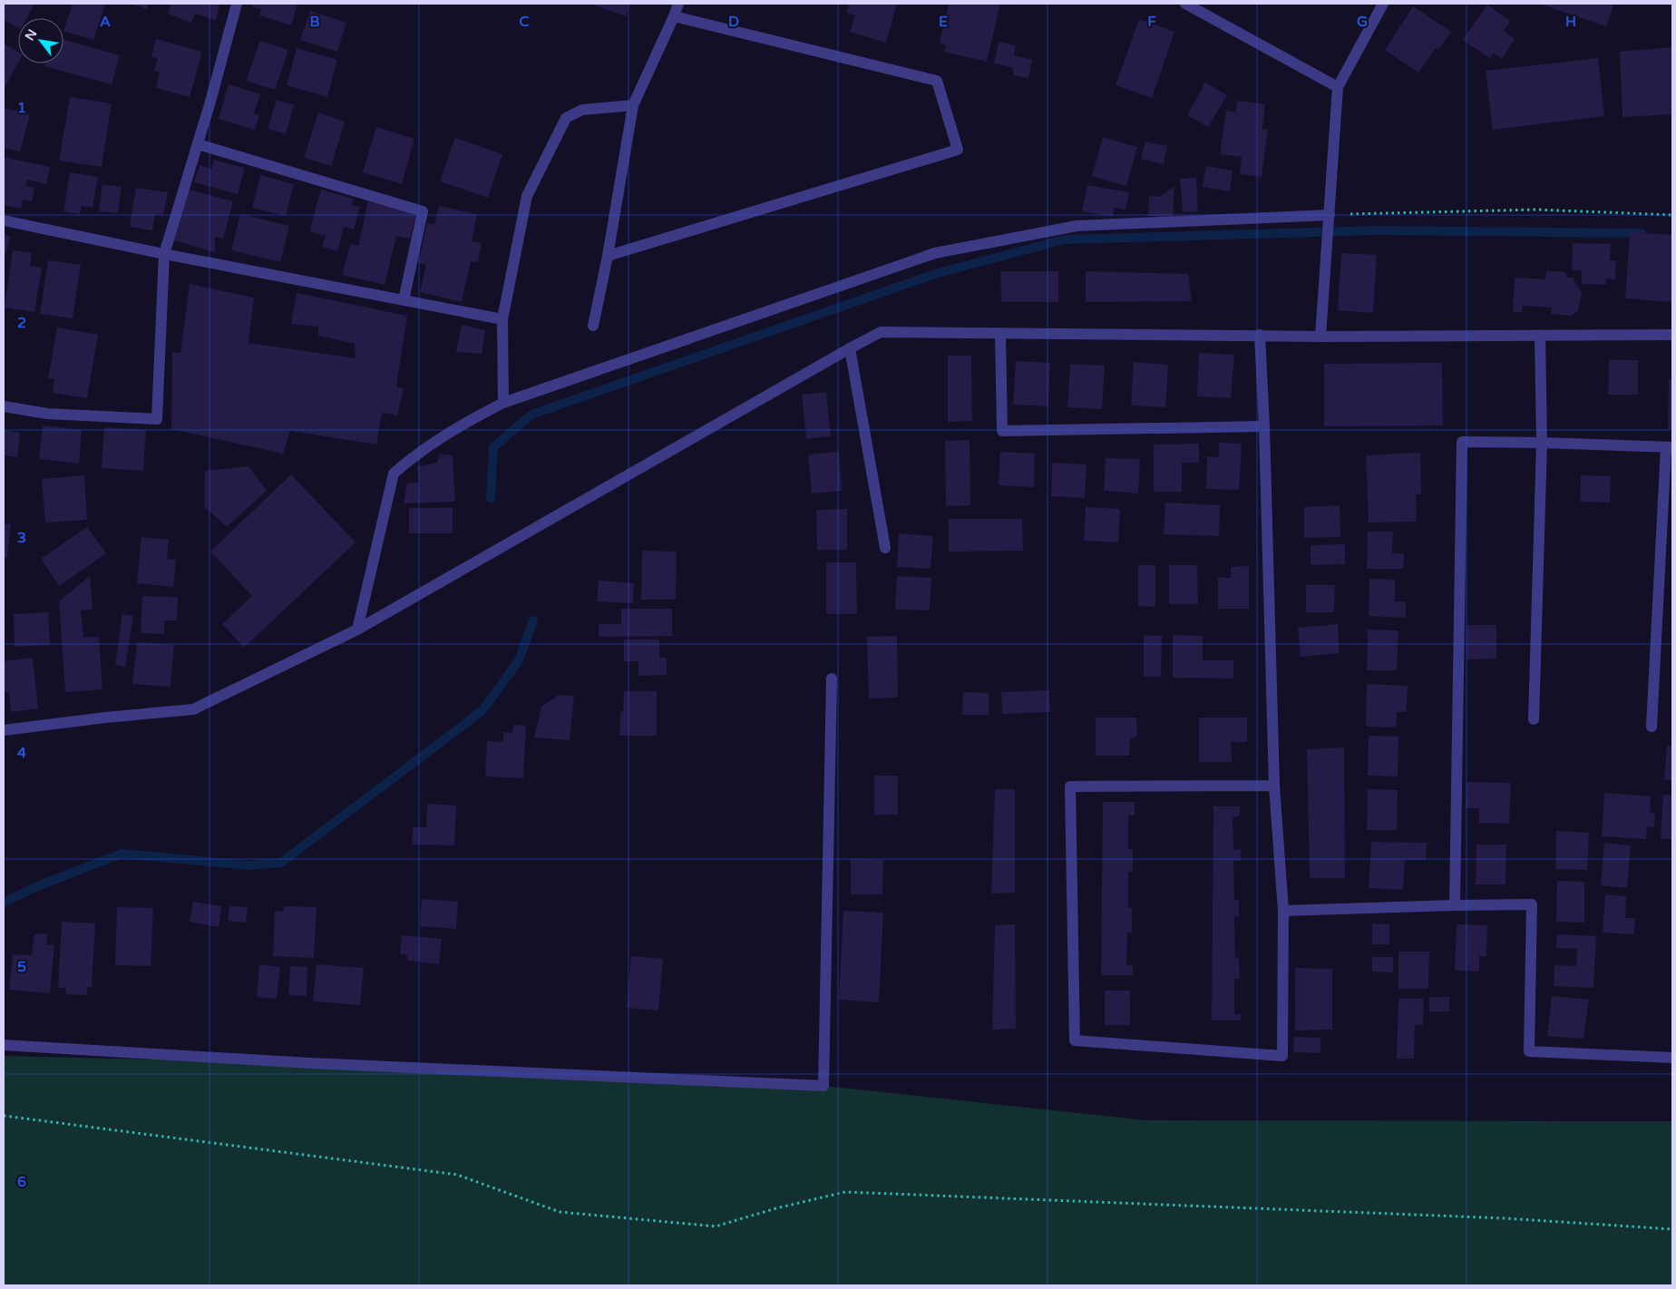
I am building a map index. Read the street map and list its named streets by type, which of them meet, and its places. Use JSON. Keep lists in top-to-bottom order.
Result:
{
  "north": "top left",
  "grid": {
    "columns": [
      "A",
      "B",
      "C",
      "D",
      "E",
      "F",
      "G",
      "H"
    ],
    "rows": [
      "1",
      "2",
      "3",
      "4",
      "5",
      "6"
    ]
  }
}
